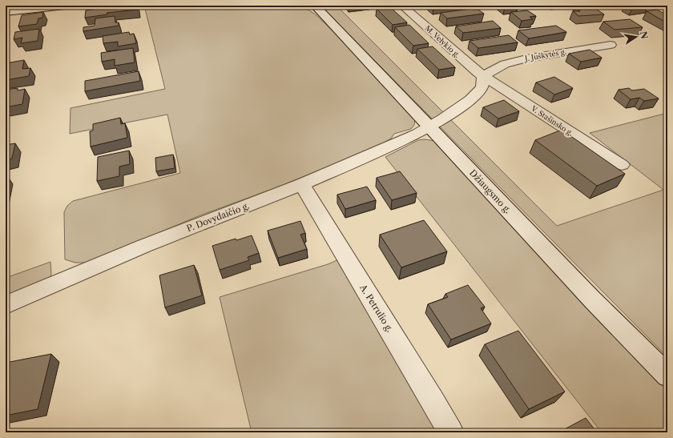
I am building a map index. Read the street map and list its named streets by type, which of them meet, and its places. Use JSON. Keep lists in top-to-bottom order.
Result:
{
  "streets": {
    "street": [
      "M. Velykio g.",
      "J. Juškytės g.",
      "V. Stašinsko g.",
      "Džiaugsmo g.",
      "P. Dovydaičio g.",
      "A. Petrulio g."
    ]
  },
  "crossings": [
    ["M. Velykio g.", "J. Juškytės g."],
    ["M. Velykio g.", "V. Stašinsko g."],
    ["M. Velykio g.", "P. Dovydaičio g."],
    ["J. Juškytės g.", "V. Stašinsko g."],
    ["J. Juškytės g.", "P. Dovydaičio g."],
    ["V. Stašinsko g.", "P. Dovydaičio g."],
    ["Džiaugsmo g.", "P. Dovydaičio g."],
    ["P. Dovydaičio g.", "A. Petrulio g."]
  ],
  "north": "right"
}
